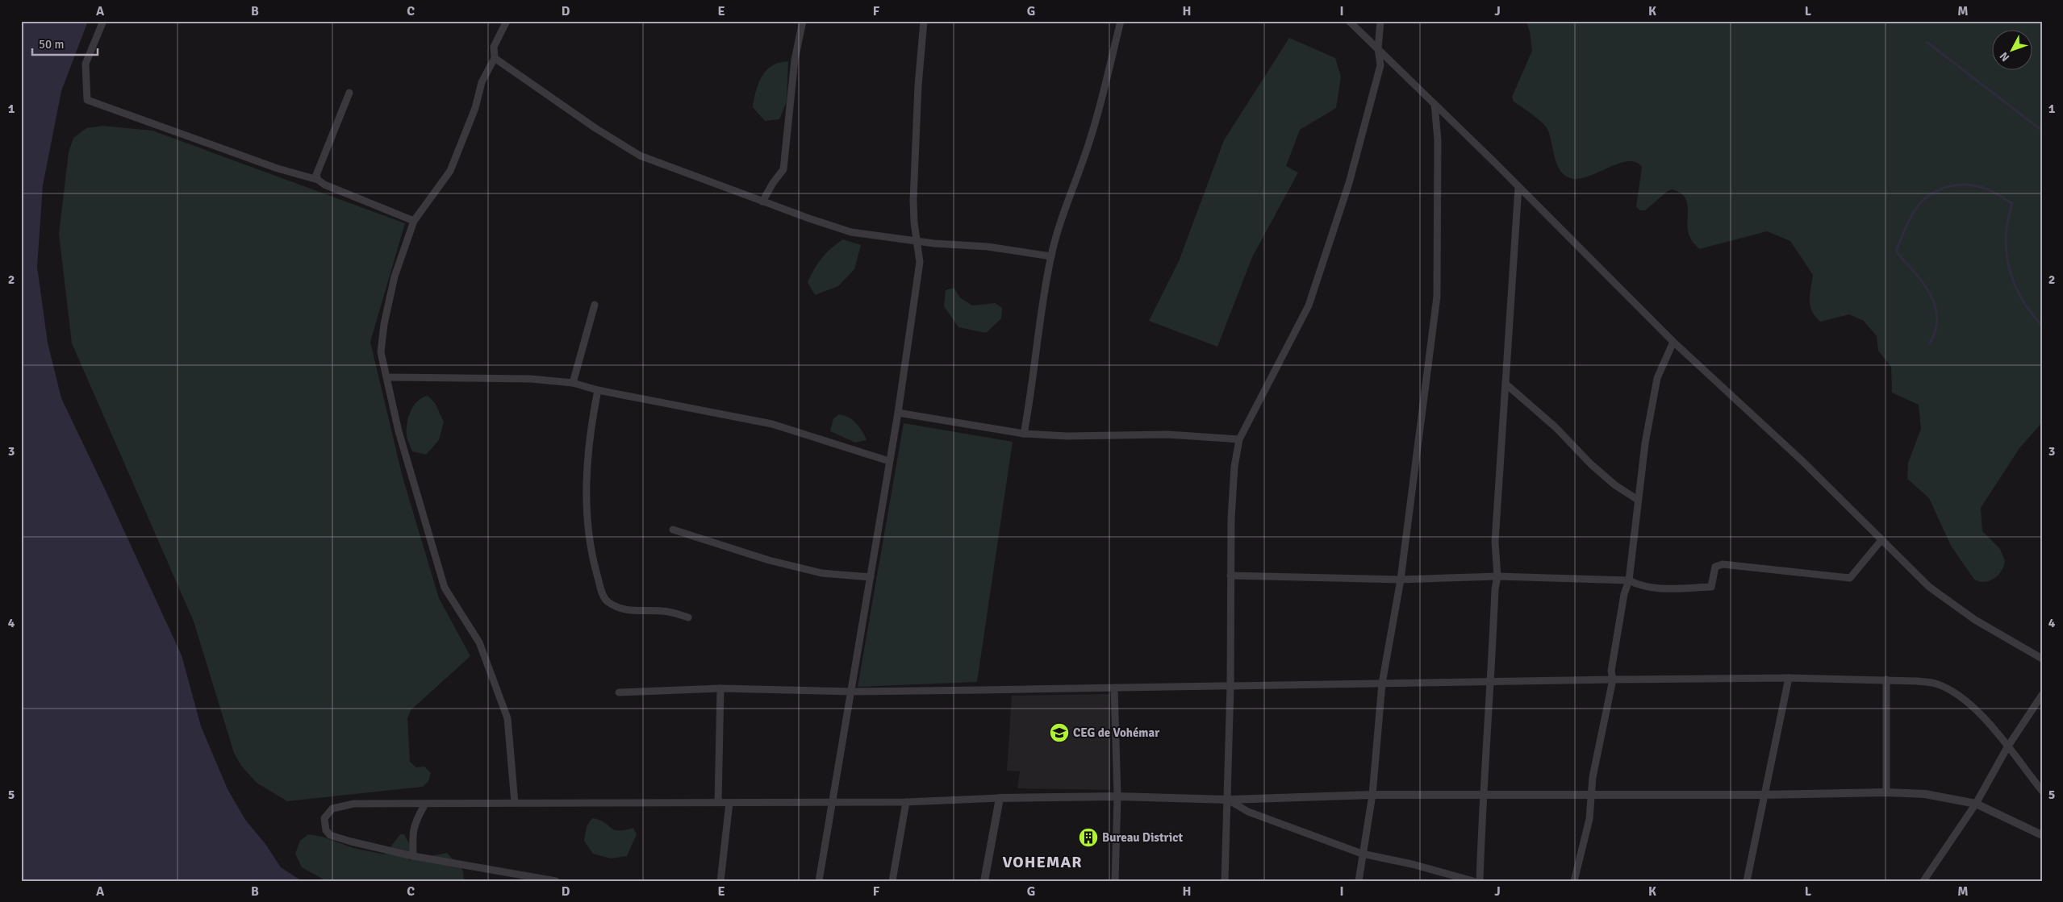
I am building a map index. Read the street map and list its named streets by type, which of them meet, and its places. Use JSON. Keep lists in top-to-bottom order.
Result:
{
  "districts": ["VOHEMAR"],
  "places": {
    "school or university": ["CEG de Vohémar"],
    "building": ["Bureau District"]
  },
  "scale_bar": "50 m",
  "north": "bottom left",
  "grid": {
    "columns": [
      "A",
      "B",
      "C",
      "D",
      "E",
      "F",
      "G",
      "H",
      "I",
      "J",
      "K",
      "L",
      "M"
    ],
    "rows": [
      "1",
      "2",
      "3",
      "4",
      "5"
    ]
  }
}
